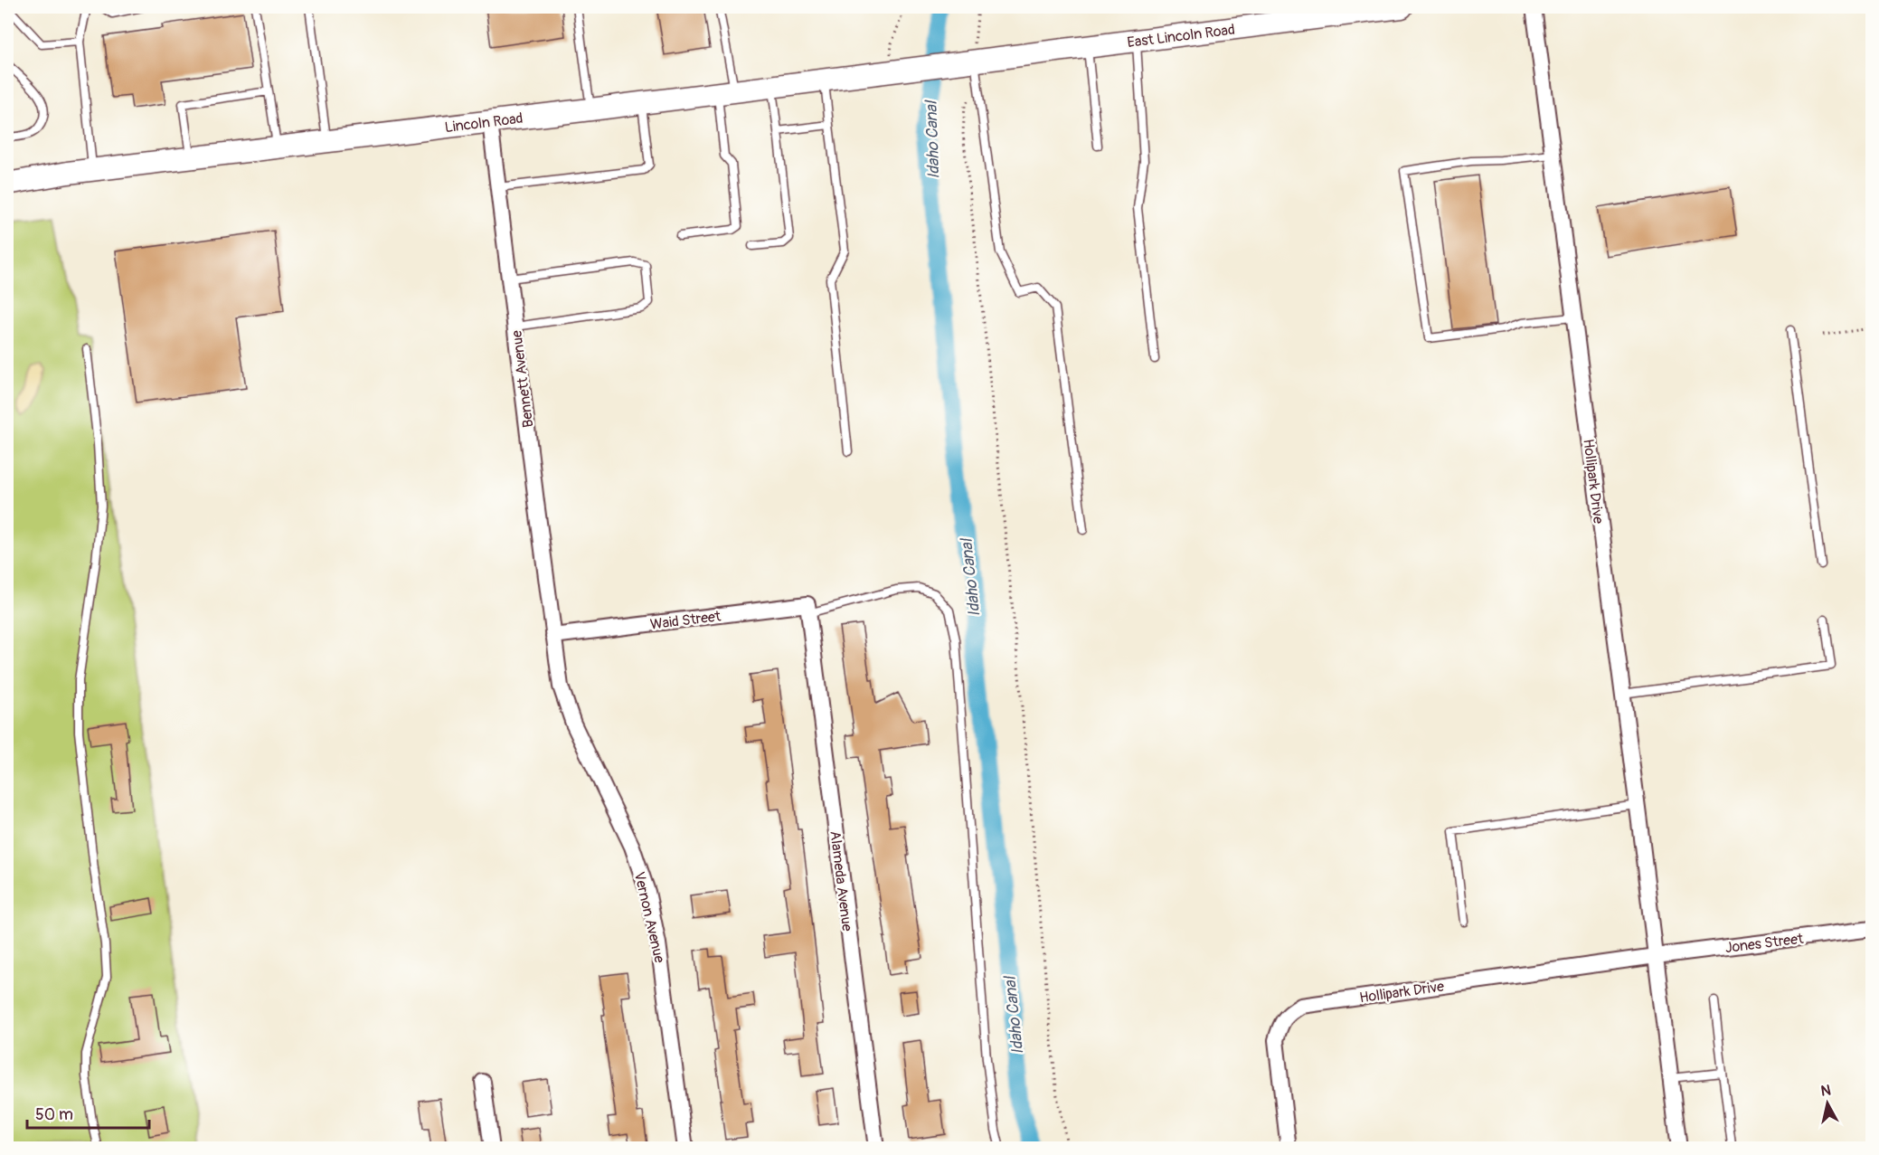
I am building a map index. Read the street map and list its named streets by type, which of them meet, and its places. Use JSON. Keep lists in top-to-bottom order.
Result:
{
  "streets": {
    "main road": ["East Lincoln Road", "Lincoln Road"],
    "street": [
      "Bennett Avenue",
      "Hollipark Drive",
      "Waid Street",
      "Alameda Avenue",
      "Vernon Avenue",
      "Jones Street"
    ]
  },
  "crossings": [
    ["East Lincoln Road", "Lincoln Road"],
    ["Lincoln Road", "Bennett Avenue"],
    ["Bennett Avenue", "Waid Street"],
    ["Bennett Avenue", "Vernon Avenue"],
    ["Hollipark Drive", "Jones Street"],
    ["Waid Street", "Alameda Avenue"],
    ["Waid Street", "Vernon Avenue"]
  ],
  "water": ["Idaho Canal"],
  "scale_bar": "50 m",
  "north": "top"
}
